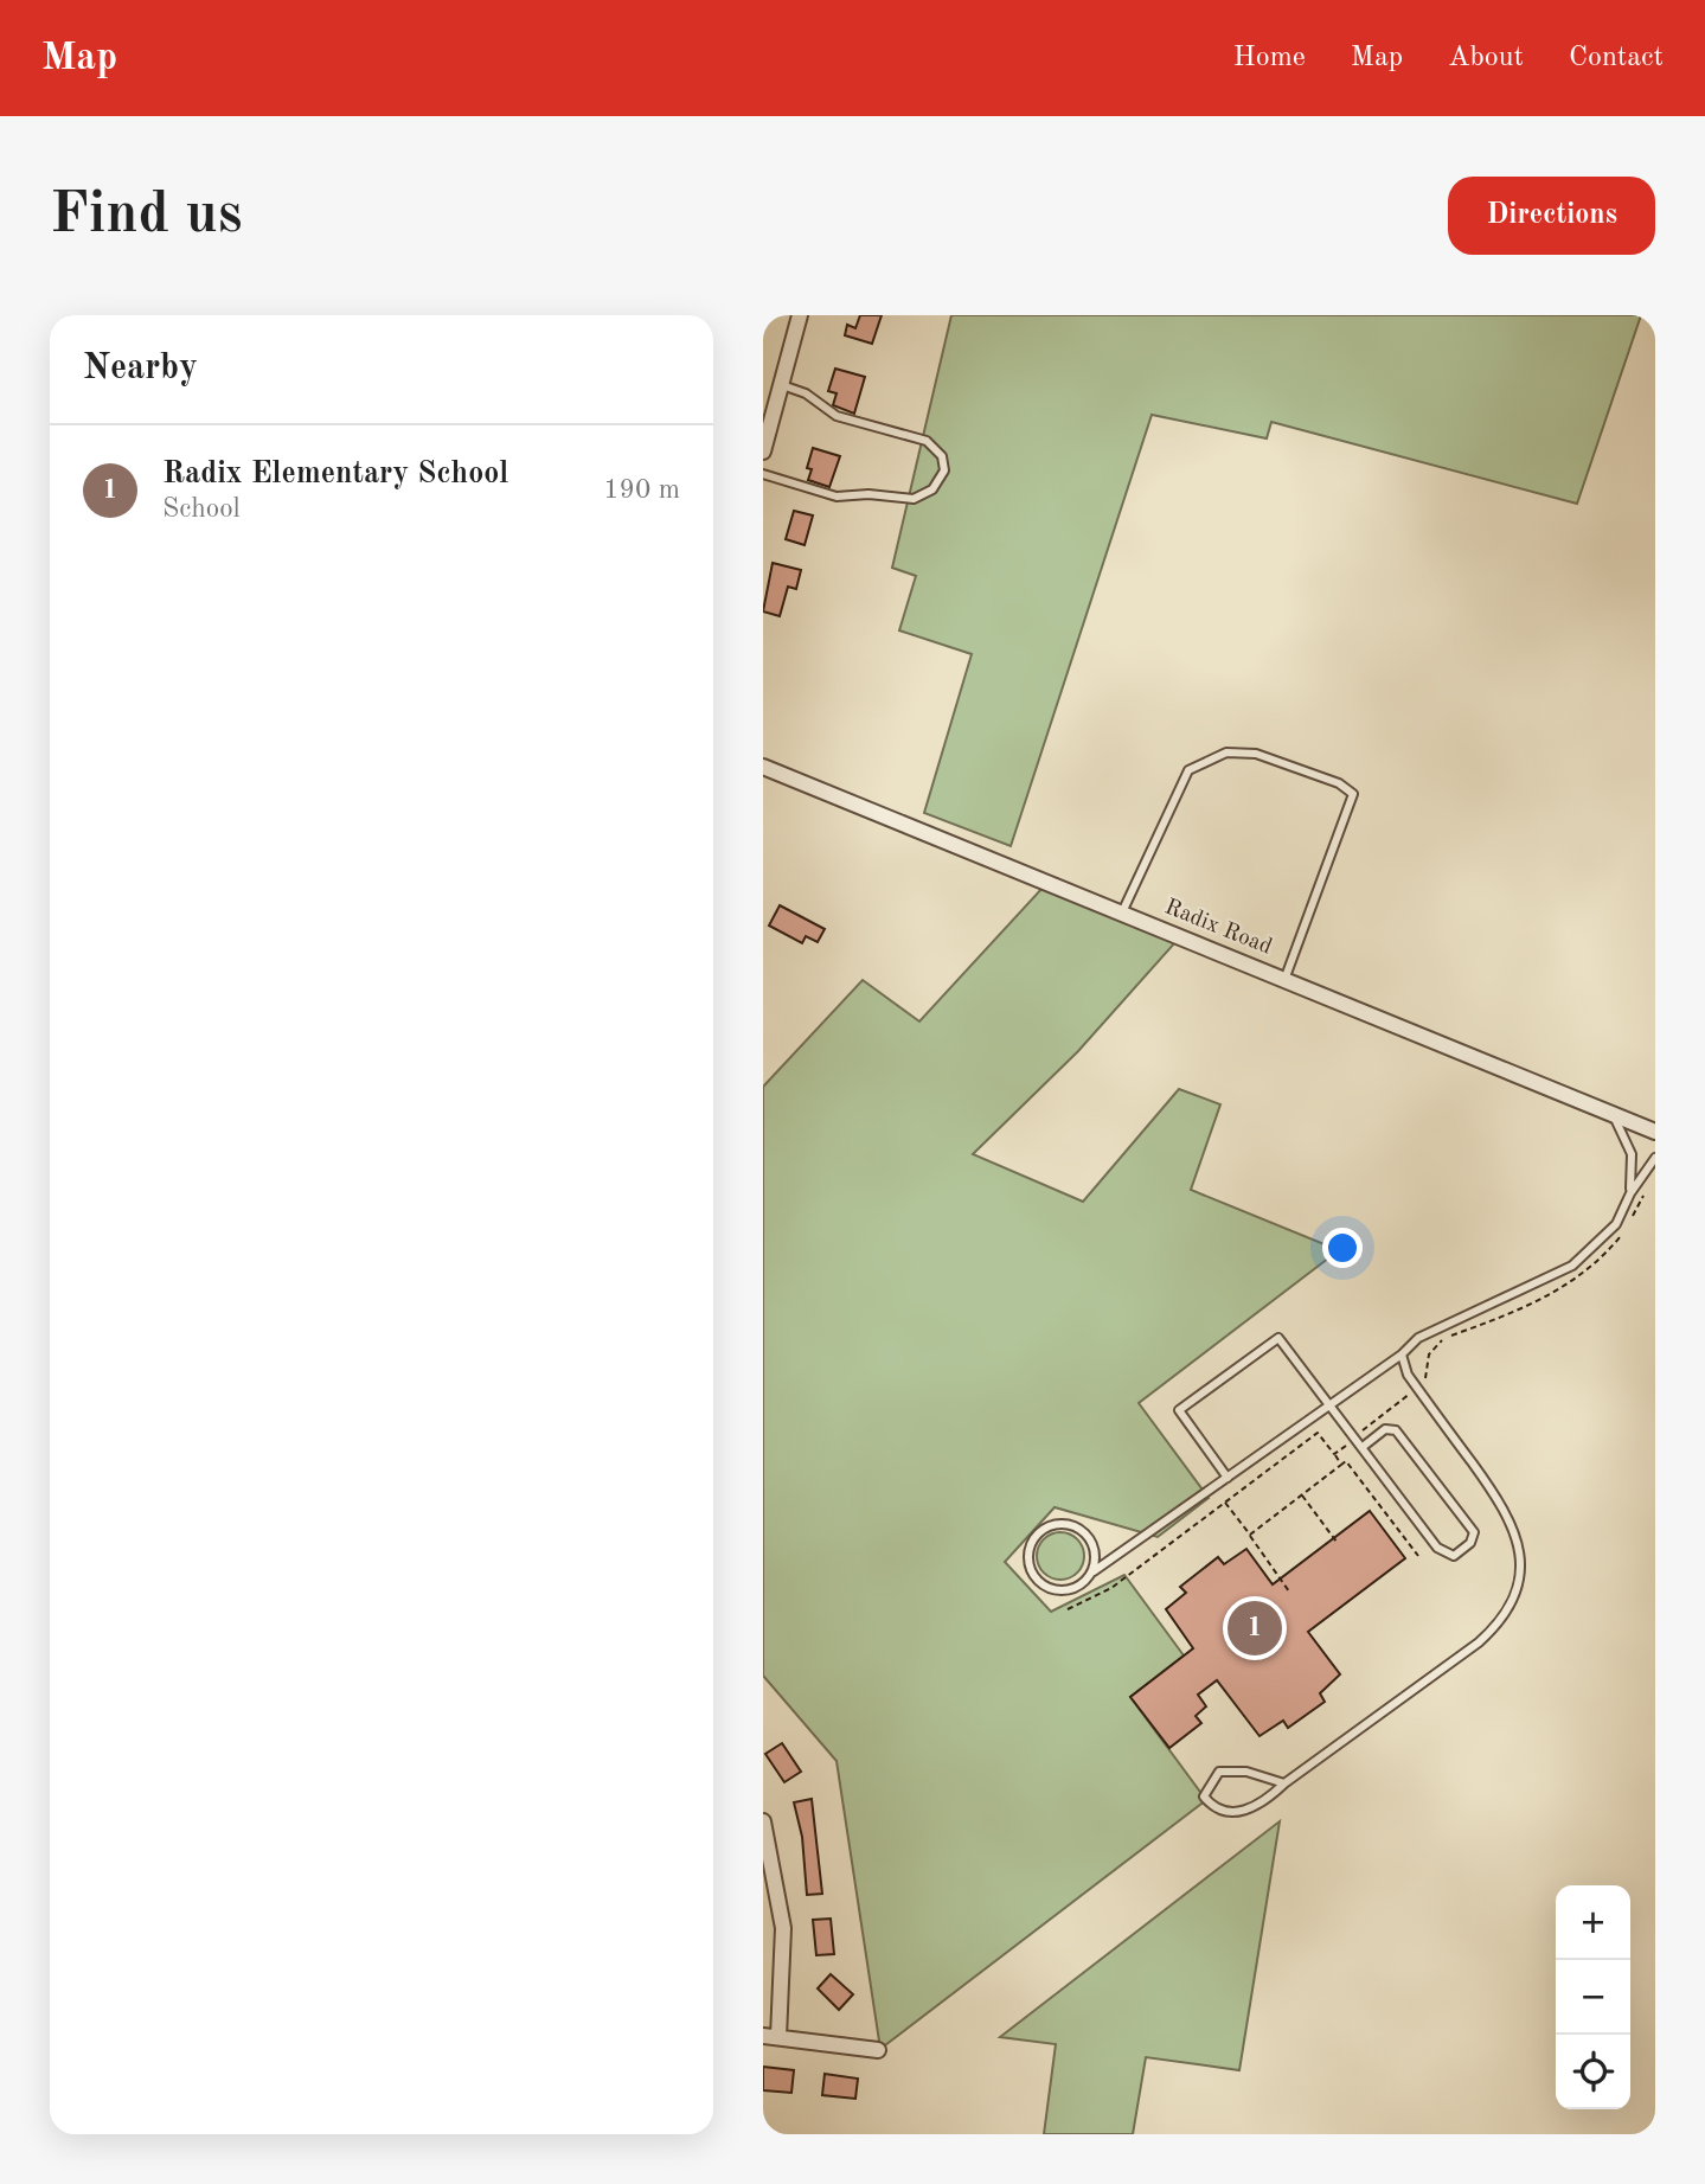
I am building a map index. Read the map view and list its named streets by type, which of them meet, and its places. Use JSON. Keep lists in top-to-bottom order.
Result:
{
  "streets": {
    "street": ["Radix Road"]
  },
  "page": {
    "header": "Map",
    "nav": [
      "Home",
      "Map",
      "About",
      "Contact"
    ],
    "buttons": "Directions",
    "title": "Find us",
    "heading": "Nearby",
    "list": [
      {
        "mark": "1",
        "name": "Radix Elementary School",
        "note": "School",
        "value": "190 m"
      }
    ],
    "pins": "1",
    "map_buttons": ["+", "−"]
  }
}
